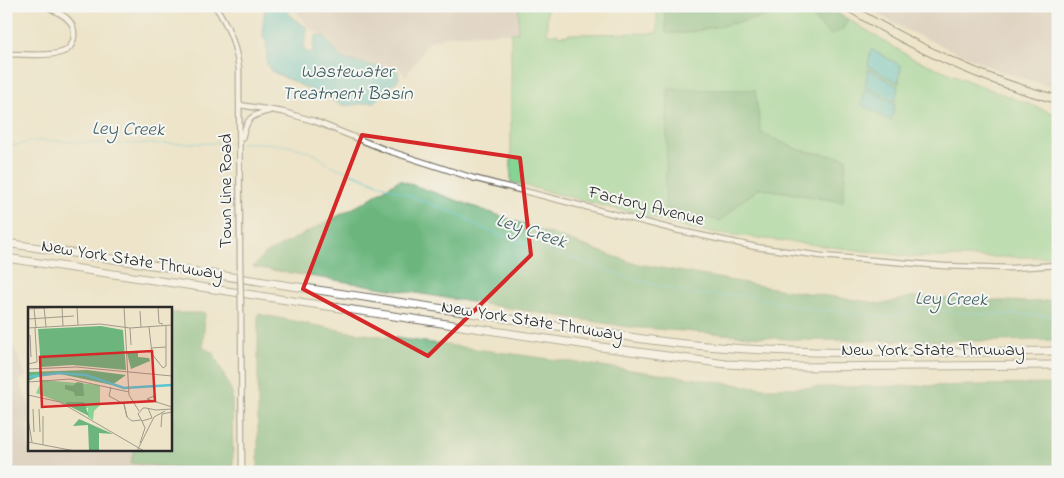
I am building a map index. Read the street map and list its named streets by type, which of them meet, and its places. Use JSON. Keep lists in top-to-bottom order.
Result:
{
  "streets": {
    "highway": ["New York State Thruway"],
    "street": ["Town Line Road", "Factory Avenue"]
  },
  "crossings": [
    ["Town Line Road", "Factory Avenue"]
  ],
  "water": ["Wastewater Treatment Basin", "Ley Creek"]
}
